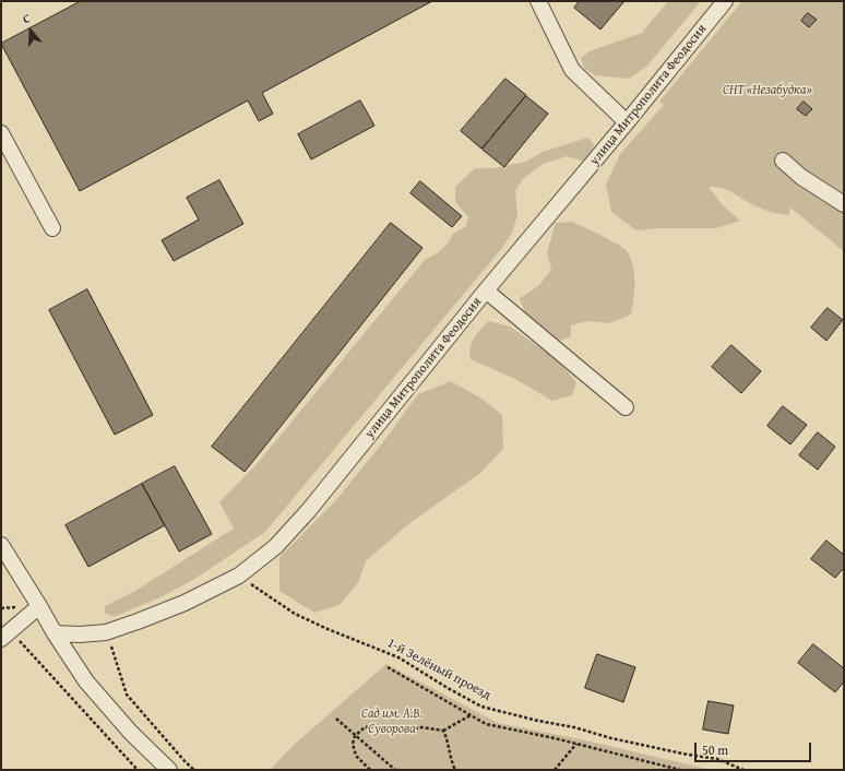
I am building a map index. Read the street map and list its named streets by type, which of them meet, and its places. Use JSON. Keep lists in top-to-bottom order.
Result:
{
  "streets": {
    "street": ["улица Митрополита Феодосия"],
    "path": ["1-й Зелёный проезд"]
  },
  "crossings": [
    ["улица Митрополита Феодосия", "1-й Зелёный проезд"]
  ],
  "parks": ["СНТ «Незабудка»", "Сад им. А.В. Суворова"],
  "scale_bar": "50 m",
  "north": "top"
}
